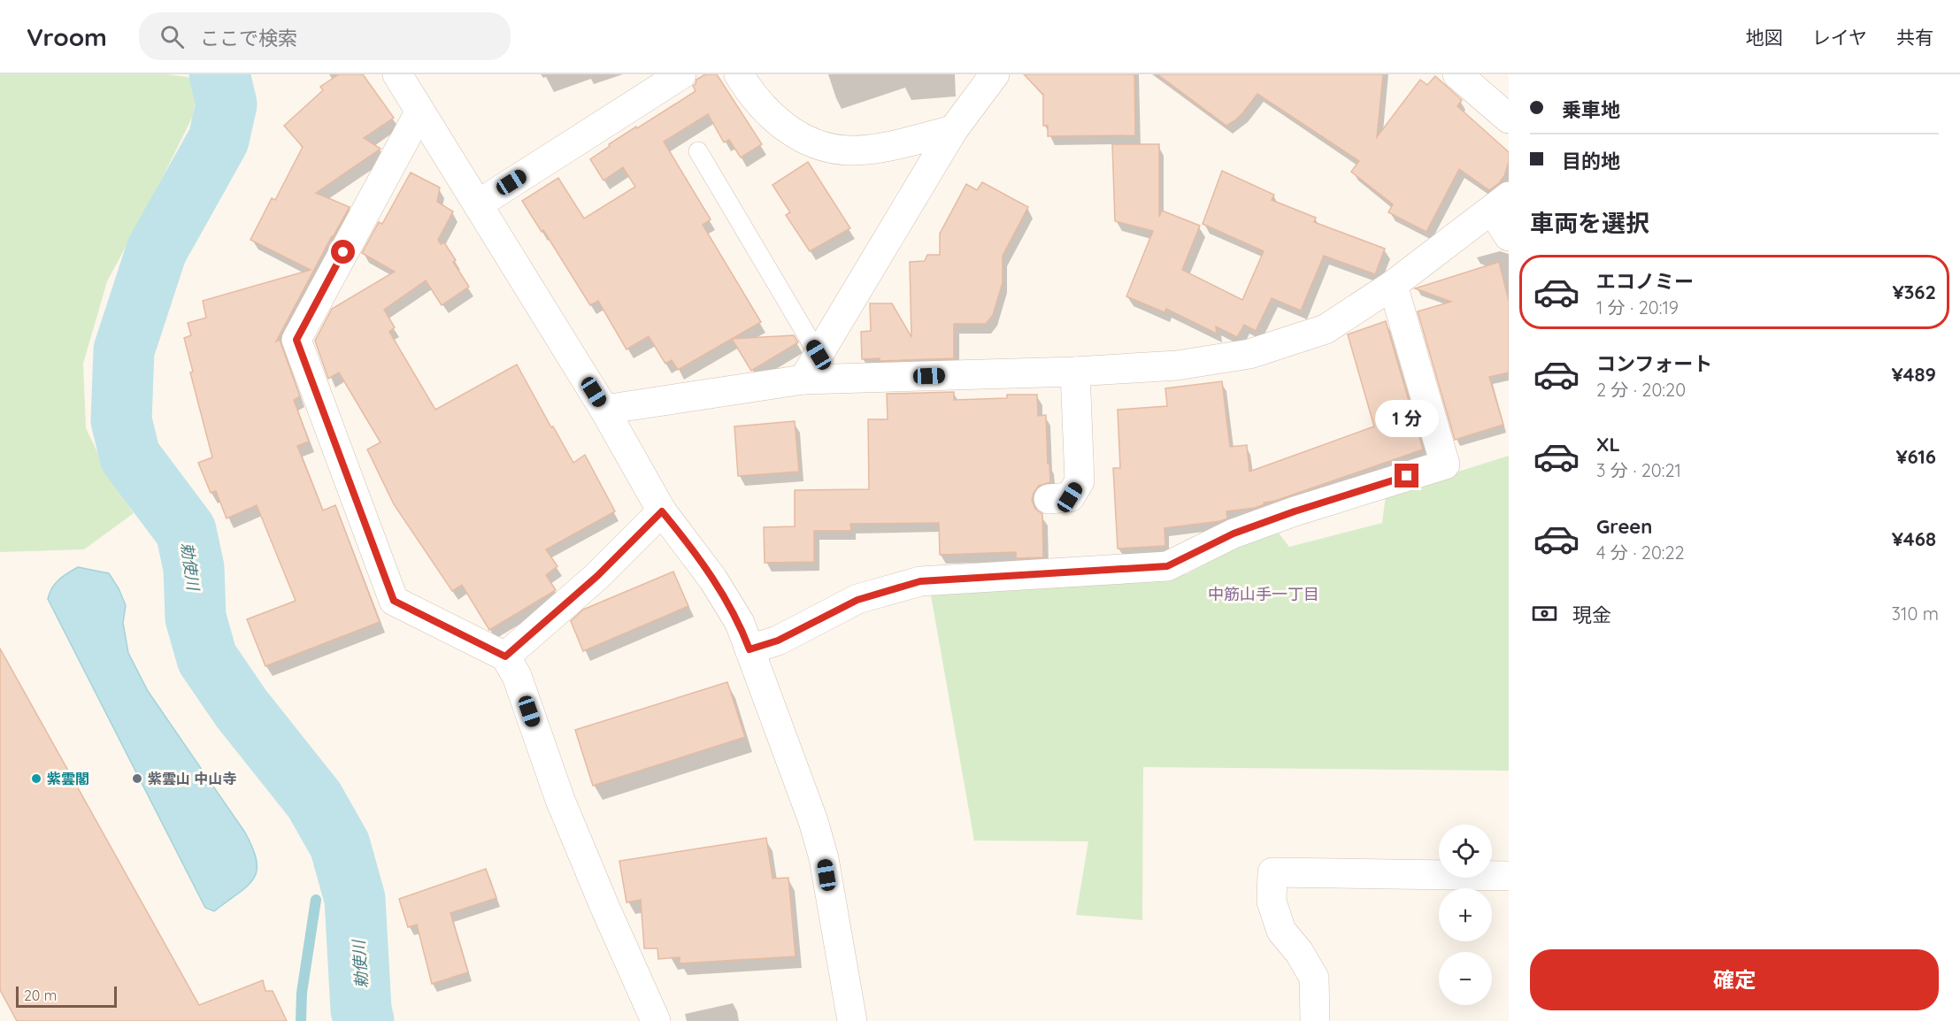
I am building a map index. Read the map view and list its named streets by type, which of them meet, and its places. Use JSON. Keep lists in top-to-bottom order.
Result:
{
  "districts": ["中筋山手一丁目"],
  "water": ["勅使川"],
  "places": ["紫雲閣", "紫雲山 中山寺"],
  "scale_bar": "20 m",
  "page": {
    "header": "Vroom",
    "search": "ここで検索",
    "nav": ["地図", "レイヤ", "共有"],
    "banner": ["乗車地", "目的地"],
    "heading": "車両を選択",
    "list": [
      {
        "name": "エコノミー",
        "note": "1 分 · 20:19",
        "value": "¥362"
      },
      {
        "name": "コンフォート",
        "note": "2 分 · 20:20",
        "value": "¥489"
      },
      {
        "name": "XL",
        "note": "3 分 · 20:21",
        "value": "¥616"
      },
      {
        "name": "Green",
        "note": "4 分 · 20:22",
        "value": "¥468"
      }
    ],
    "bubble": "1 分",
    "pay": ["現金", "310 m"],
    "map_buttons": ["+", "−"],
    "buttons": "確定",
    "scale": "20 m"
  }
}
